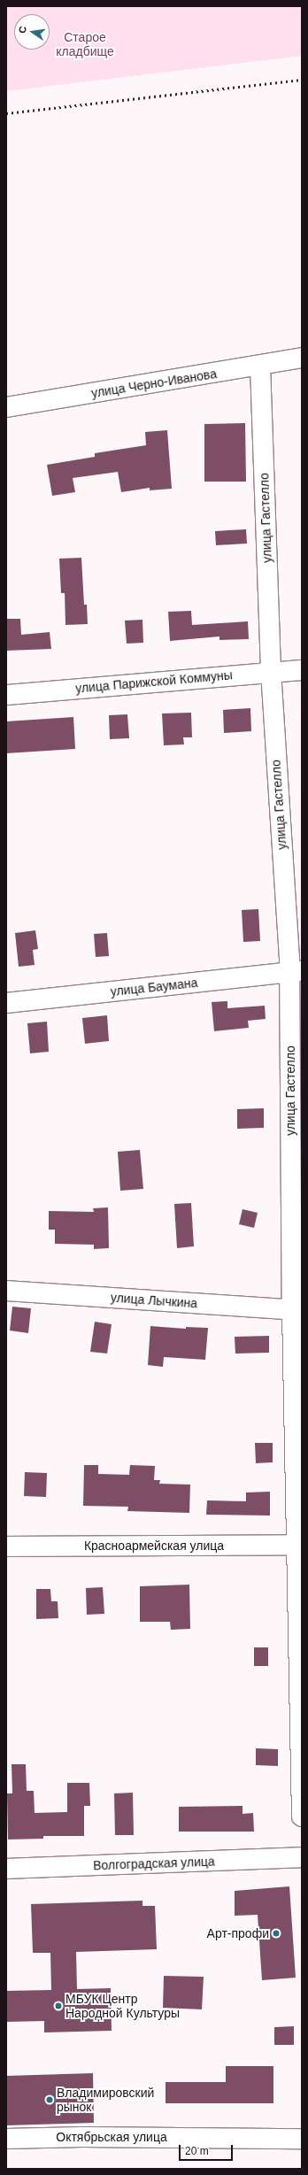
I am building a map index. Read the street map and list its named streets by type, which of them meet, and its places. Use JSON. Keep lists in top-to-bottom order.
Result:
{
  "streets": {
    "street": [
      "улица Черно-Иванова",
      "улица Гастелло",
      "улица Парижской Коммуны",
      "улица Баумана",
      "улица Лычкина",
      "Красноармейская улица",
      "Волгоградская улица",
      "Октябрьская улица"
    ]
  },
  "crossings": [
    ["улица Черно-Иванова", "улица Гастелло"],
    ["улица Гастелло", "улица Парижской Коммуны"],
    ["улица Гастелло", "улица Баумана"],
    ["улица Гастелло", "улица Лычкина"],
    ["улица Гастелло", "Красноармейская улица"]
  ],
  "parks": ["Старое кладбище"],
  "places": ["Арт-профи", "МБУК Центр Народной Культуры", "Владимировский рынок"],
  "scale_bar": "20 m",
  "north": "left"
}
